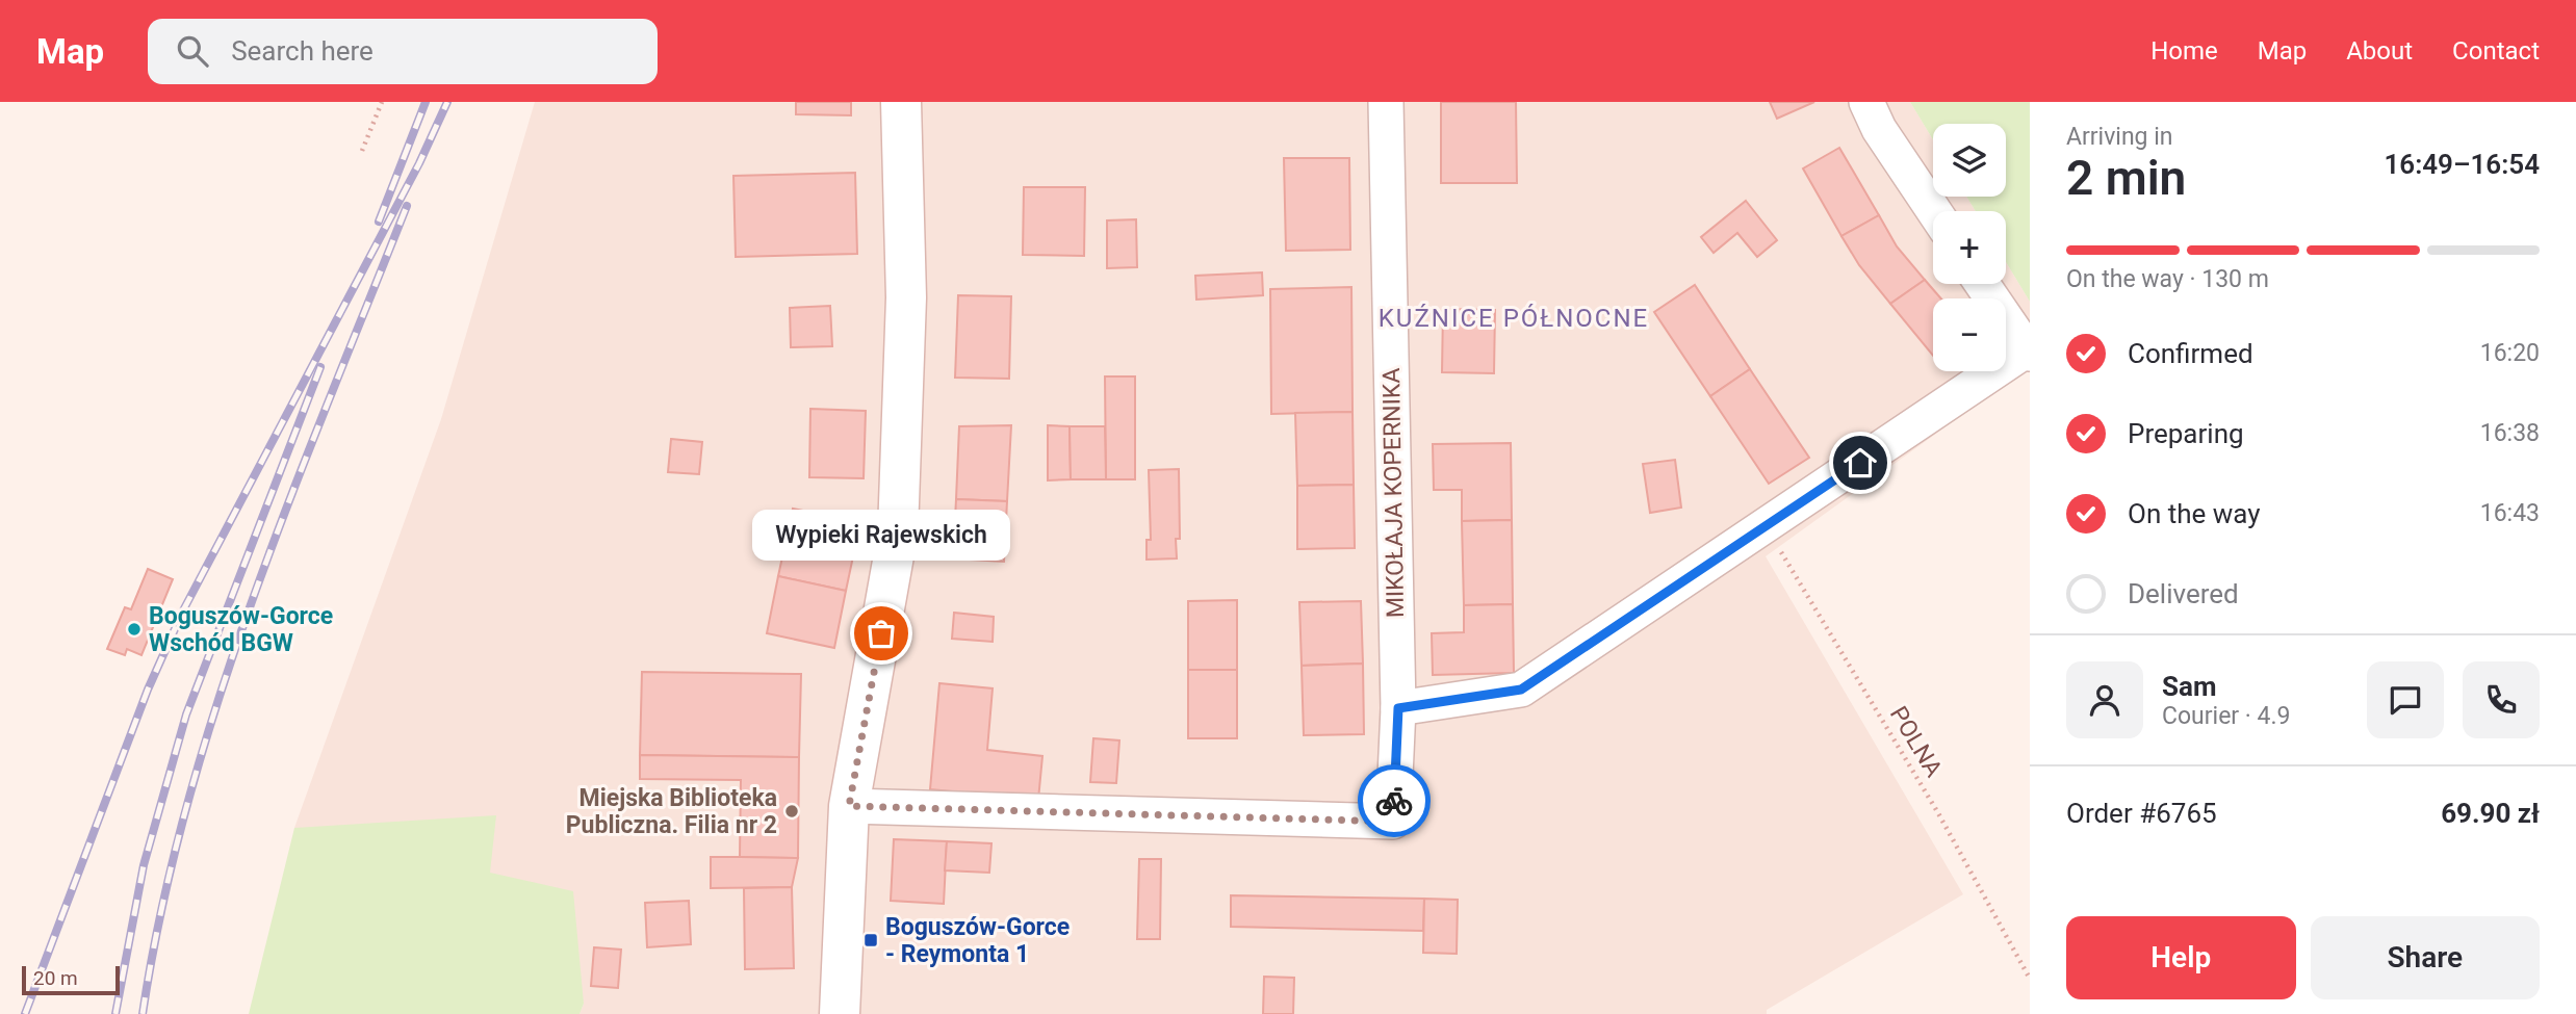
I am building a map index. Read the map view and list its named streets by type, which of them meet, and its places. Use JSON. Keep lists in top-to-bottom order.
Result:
{
  "streets": {
    "street": ["MIKOŁAJA KOPERNIKA"],
    "path": ["POLNA"]
  },
  "districts": ["KUŹNICE PÓŁNOCNE"],
  "places": {
    "other": ["Boguszów-Gorce Wschód BGW", "Wypieki Rajewskich", "Miejska Biblioteka Publiczna. Filia nr 2"],
    "transit": ["Boguszów-Gorce - Reymonta 1"]
  },
  "scale_bar": "20 m",
  "page": {
    "header": "Map",
    "search": "Search here",
    "nav": [
      "Home",
      "Map",
      "About",
      "Contact"
    ],
    "heading": ["2 min", "Arriving in", "16:49–16:54"],
    "panel": [
      "Sam",
      "Courier · 4.9",
      "Order #6765",
      "69.90 zł"
    ],
    "map_buttons": ["+", "−"],
    "bar": "On the way · 130 m",
    "list": [
      ["Confirmed", "16:20"],
      ["Preparing", "16:38"],
      ["On the way", "16:43"],
      "Delivered"
    ],
    "bubble": "Wypieki Rajewskich",
    "buttons": ["Help", "Share"],
    "scale": "20 m"
  }
}
